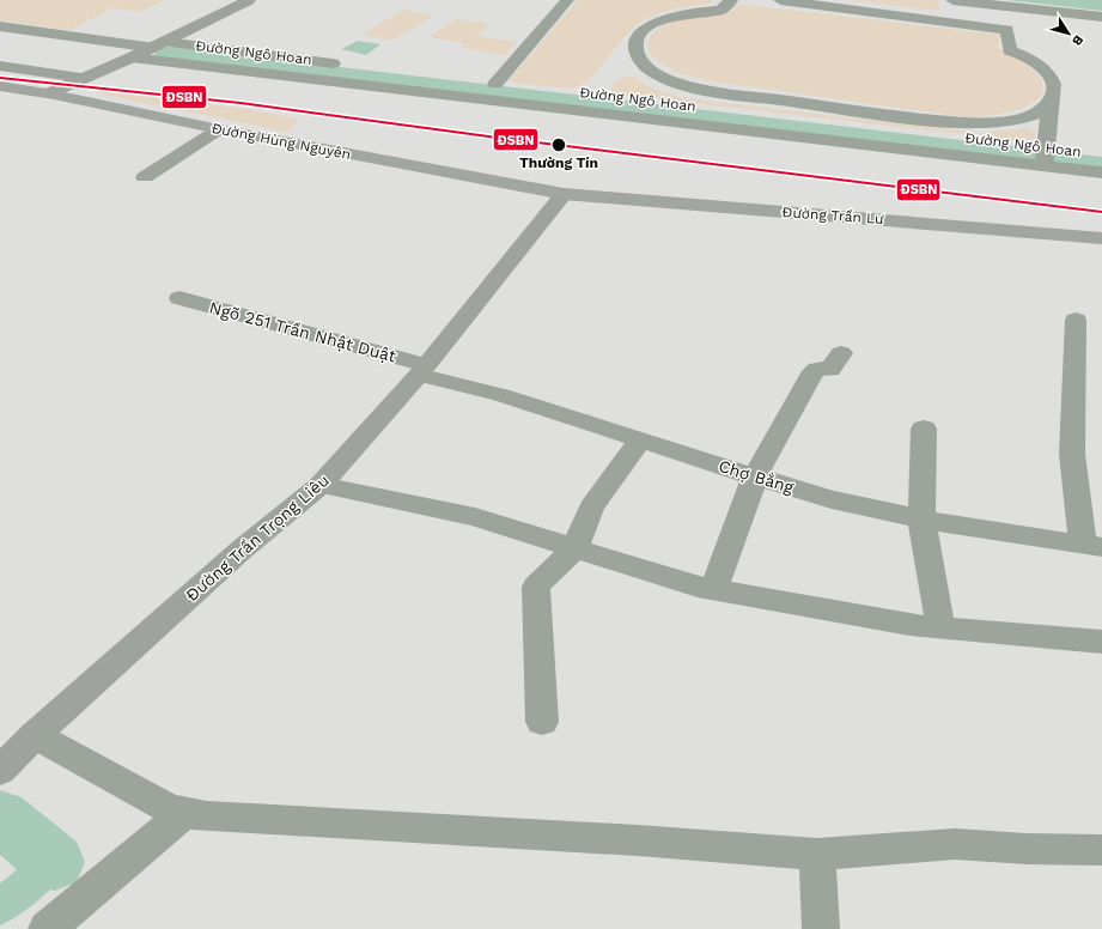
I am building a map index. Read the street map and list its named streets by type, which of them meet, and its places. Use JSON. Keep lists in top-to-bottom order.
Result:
{
  "streets": {
    "highway": ["Đường Hùng Nguyên", "Đường Trần Lư"],
    "main road": ["Đường Trần Trọng Liêu"],
    "street": ["Đường Ngô Hoan", "Ngõ 251 Trần Nhật Duật", "Chợ Bằng"]
  },
  "crossings": [
    ["Đường Hùng Nguyên", "Đường Trần Lư"],
    ["Đường Hùng Nguyên", "Đường Trần Trọng Liêu"],
    ["Đường Trần Lư", "Đường Trần Trọng Liêu"],
    ["Ngõ 251 Trần Nhật Duật", "Chợ Bằng"],
    ["Ngõ 251 Trần Nhật Duật", "Đường Trần Trọng Liêu"],
    ["Chợ Bằng", "Đường Trần Trọng Liêu"]
  ],
  "places": ["Thường Tín"],
  "lines": ["transit line ĐSBN"],
  "north": "bottom right"
}
